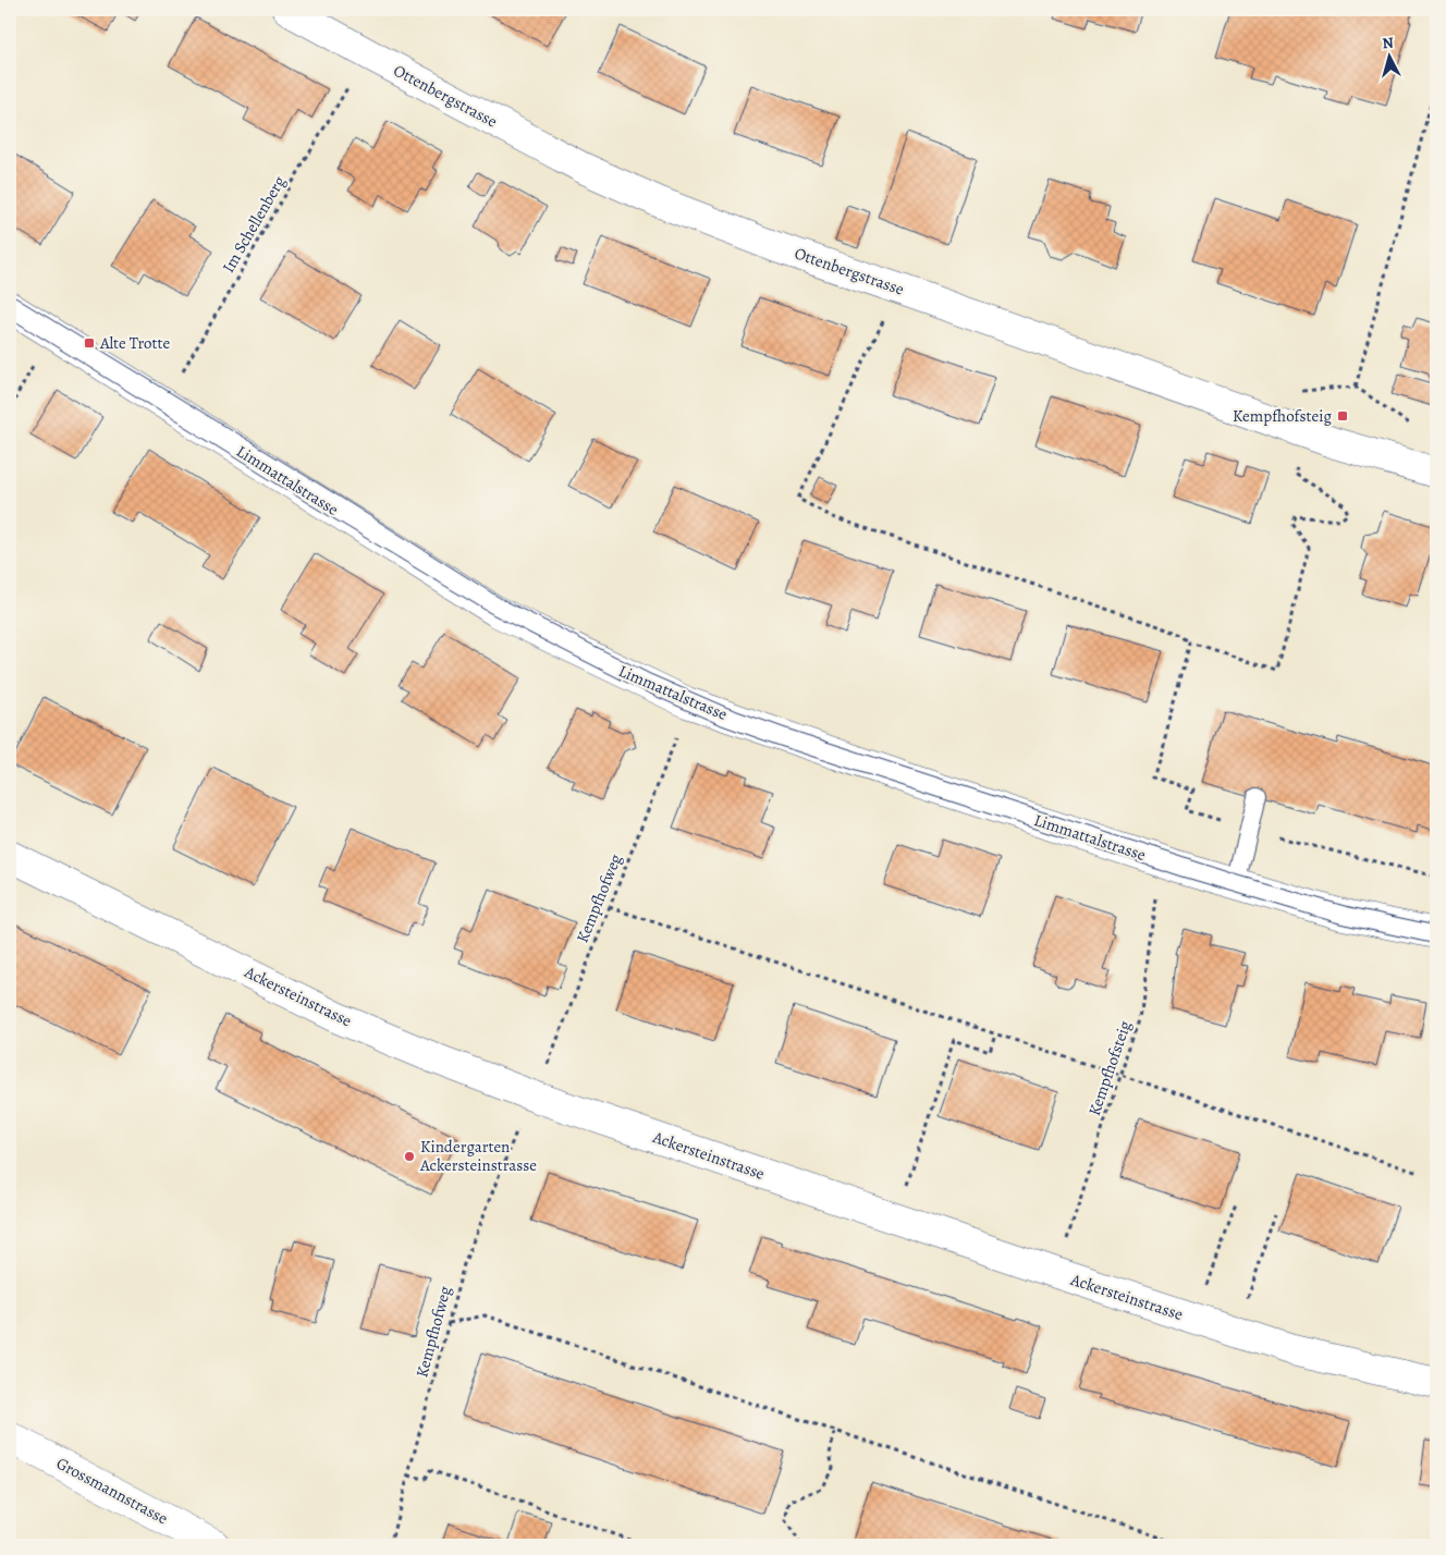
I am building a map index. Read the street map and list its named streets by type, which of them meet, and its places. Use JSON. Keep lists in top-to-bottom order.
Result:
{
  "streets": {
    "street": [
      "Ottenbergstrasse",
      "Limmattalstrasse",
      "Ackersteinstrasse",
      "Grossmannstrasse"
    ],
    "path": ["Im Schellenberg", "Kempfhofweg", "Kempfhofsteig"]
  },
  "places": {
    "transit": ["Alte Trotte", "Kempfhofsteig"],
    "other": ["Kindergarten Ackersteinstrasse"]
  },
  "north": "top"
}
